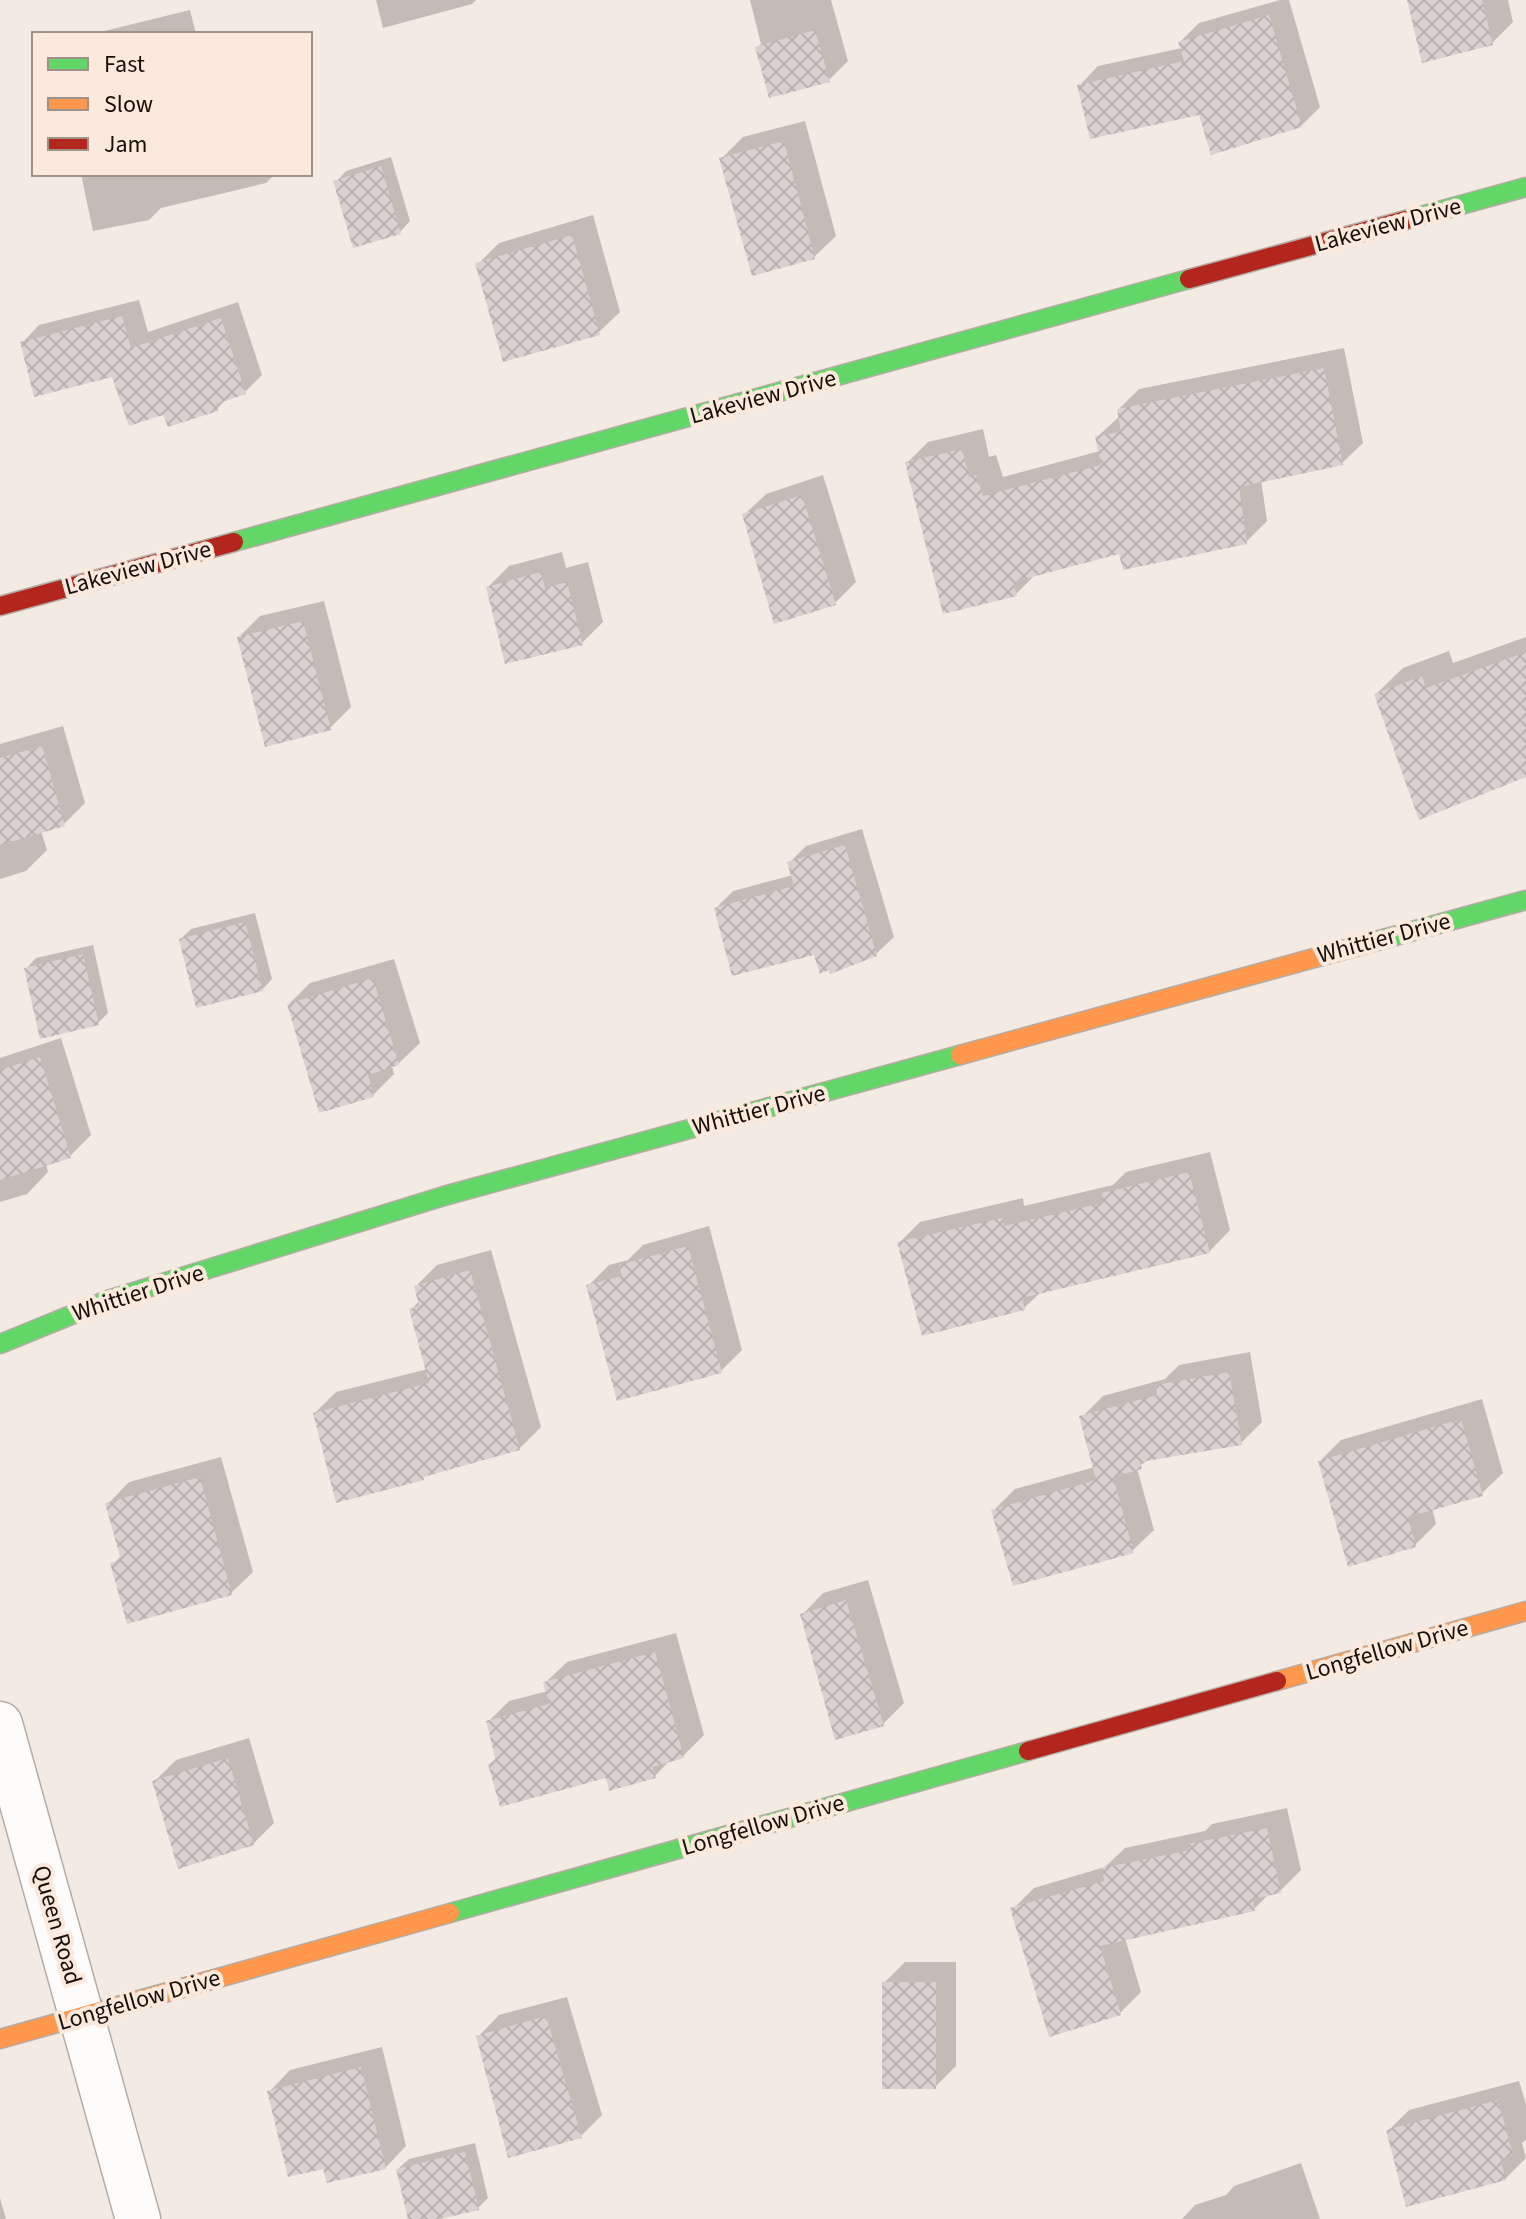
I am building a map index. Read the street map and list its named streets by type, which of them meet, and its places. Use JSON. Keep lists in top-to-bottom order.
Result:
{
  "streets": {
    "street": [
      "Lakeview Drive",
      "Whittier Drive",
      "Longfellow Drive",
      "Queen Road"
    ]
  },
  "crossings": [
    ["Longfellow Drive", "Queen Road"]
  ],
  "legend": ["Fast", "Slow", "Jam"]
}
